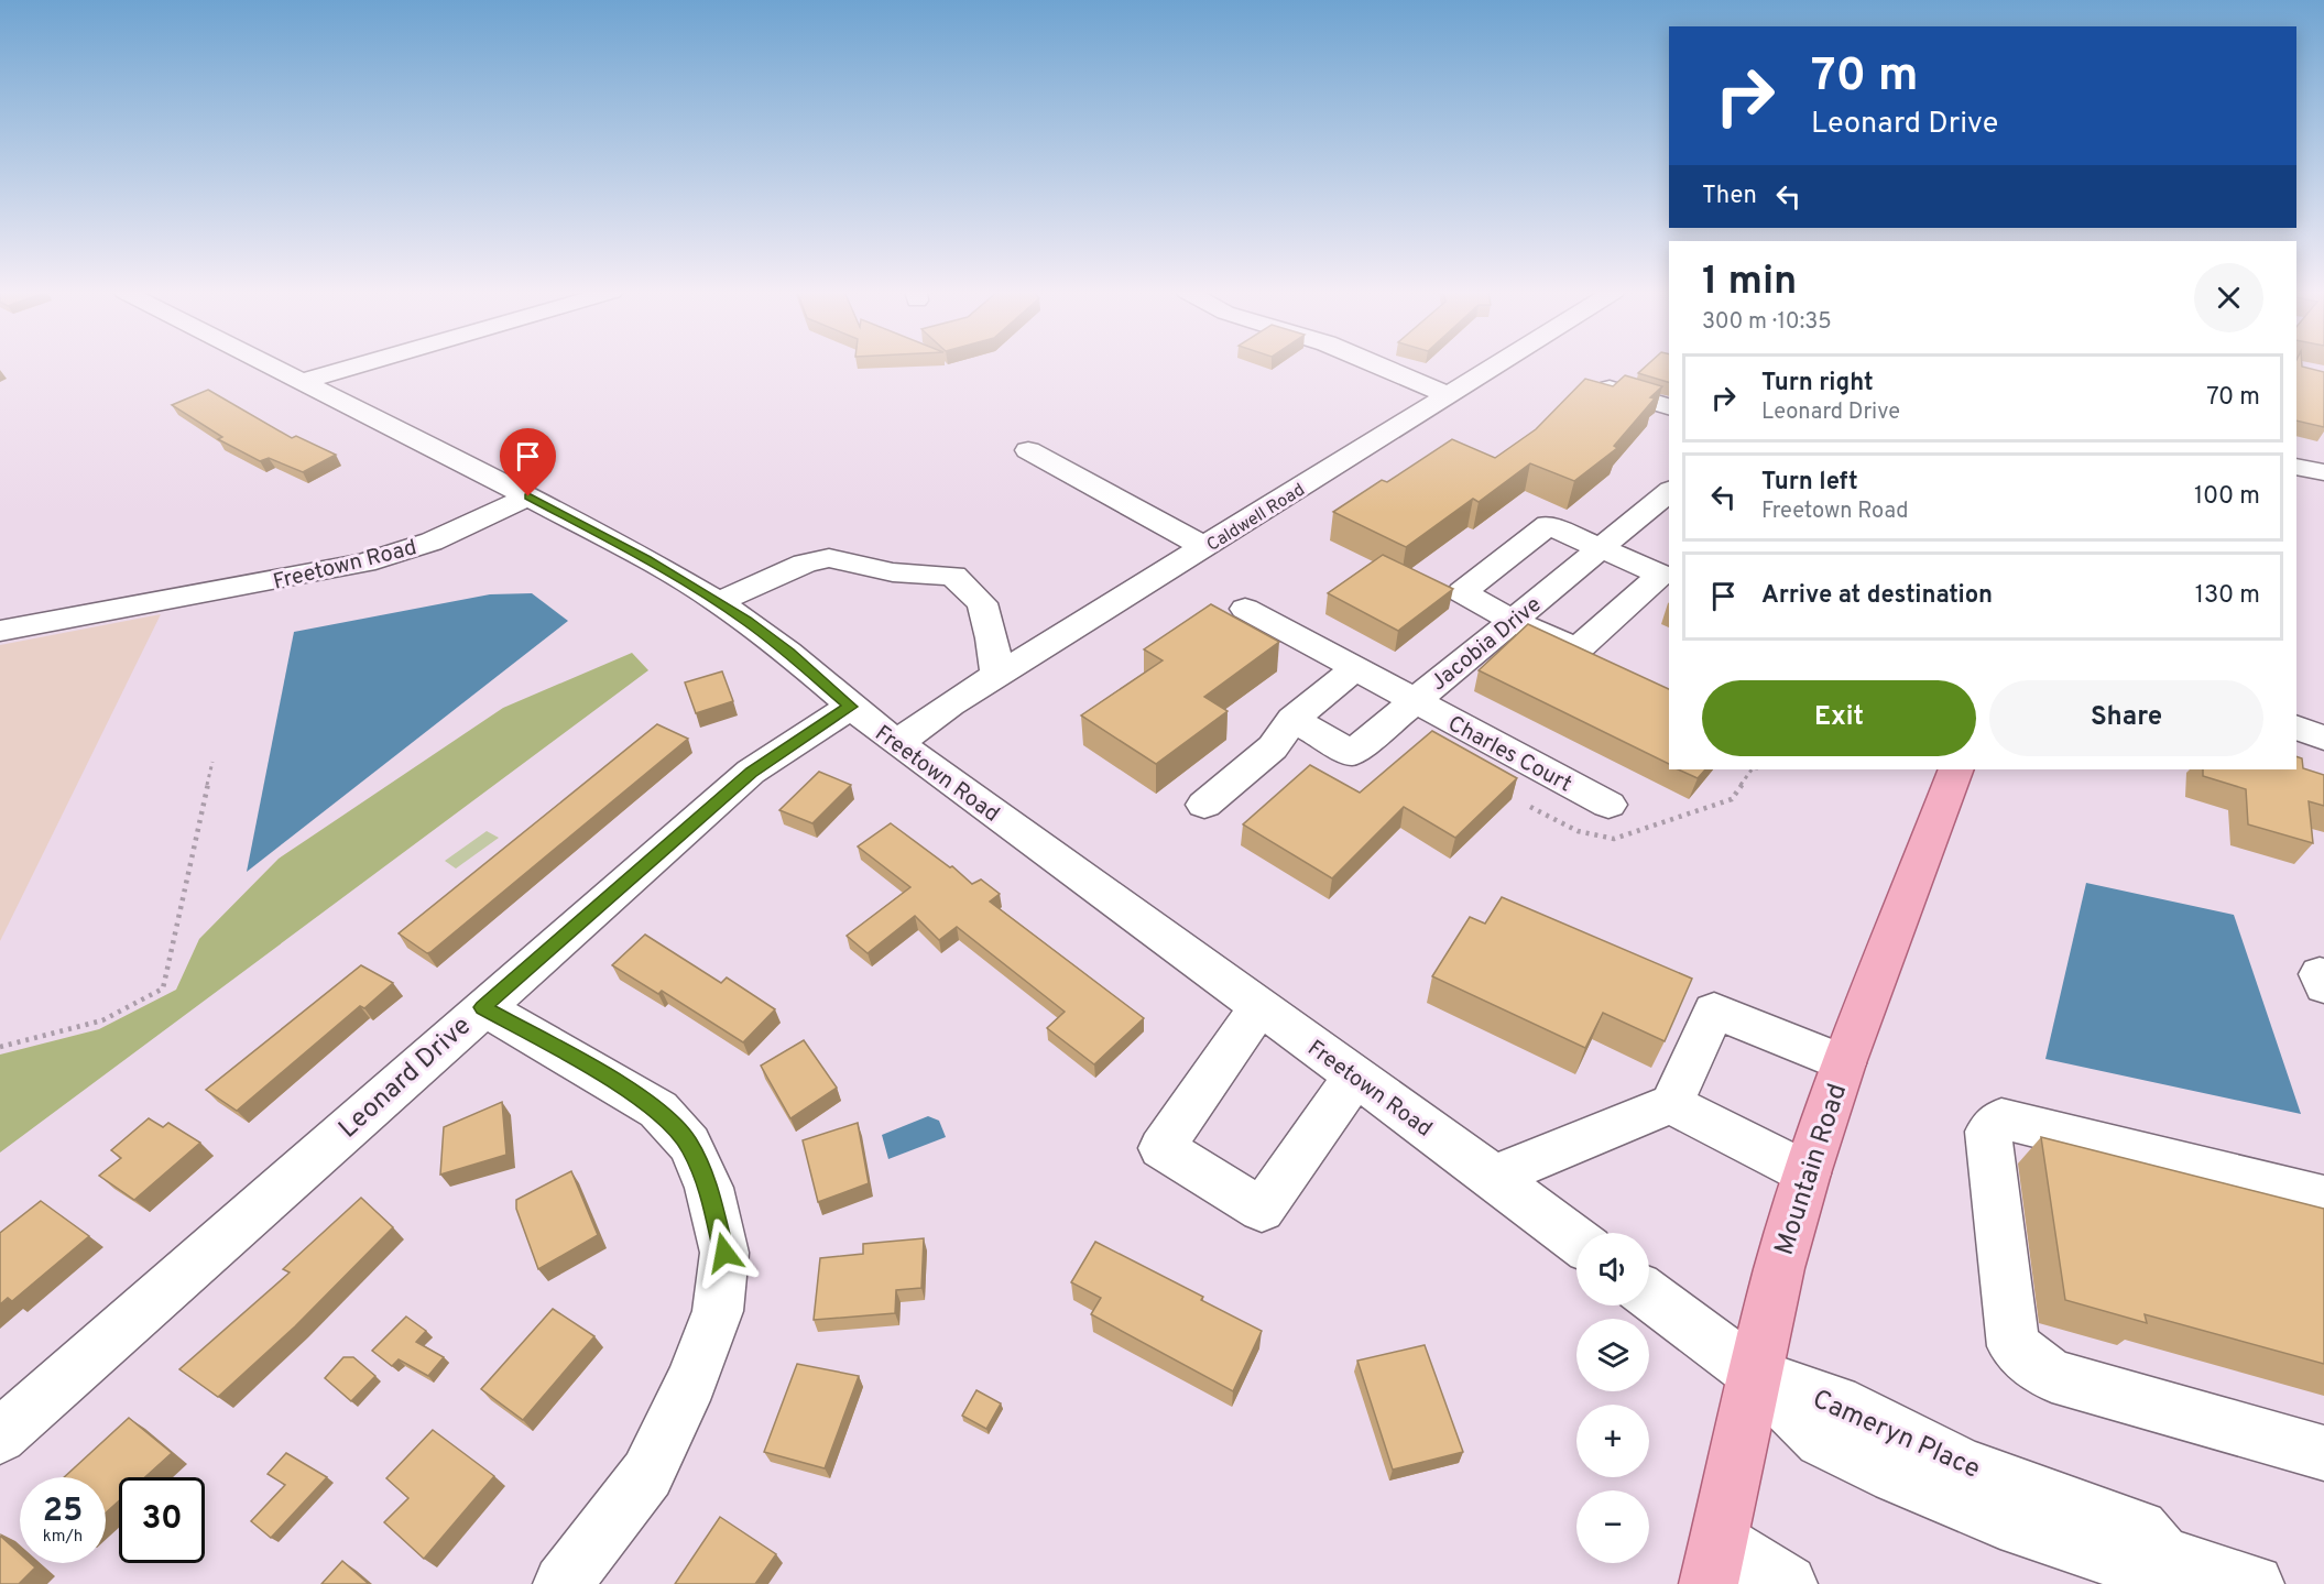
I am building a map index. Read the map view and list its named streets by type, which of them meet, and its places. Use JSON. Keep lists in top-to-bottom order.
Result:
{
  "streets": {
    "main road": ["Mountain Road"],
    "street": [
      "Caldwell Road",
      "Freetown Road",
      "Jacobia Drive",
      "Charles Court",
      "Leonard Drive",
      "Cameryn Place"
    ]
  },
  "crossings": [
    ["Caldwell Road", "Freetown Road"],
    ["Freetown Road", "Leonard Drive"],
    ["Jacobia Drive", "Charles Court"],
    ["Mountain Road", "Cameryn Place"]
  ],
  "page": {
    "turn": ["70 m", "Leonard Drive"],
    "then": "Then",
    "heading": ["1 min", "300 m · 10:35"],
    "list": [
      {
        "name": "Turn right",
        "note": "Leonard Drive",
        "value": "70 m"
      },
      {
        "name": "Turn left",
        "note": "Freetown Road",
        "value": "100 m"
      },
      {
        "name": "Arrive at destination",
        "value": "130 m"
      }
    ],
    "buttons": ["Exit", "Share"],
    "map_buttons": ["+", "−"],
    "speed": "25 km/h",
    "limit": "30"
  }
}
